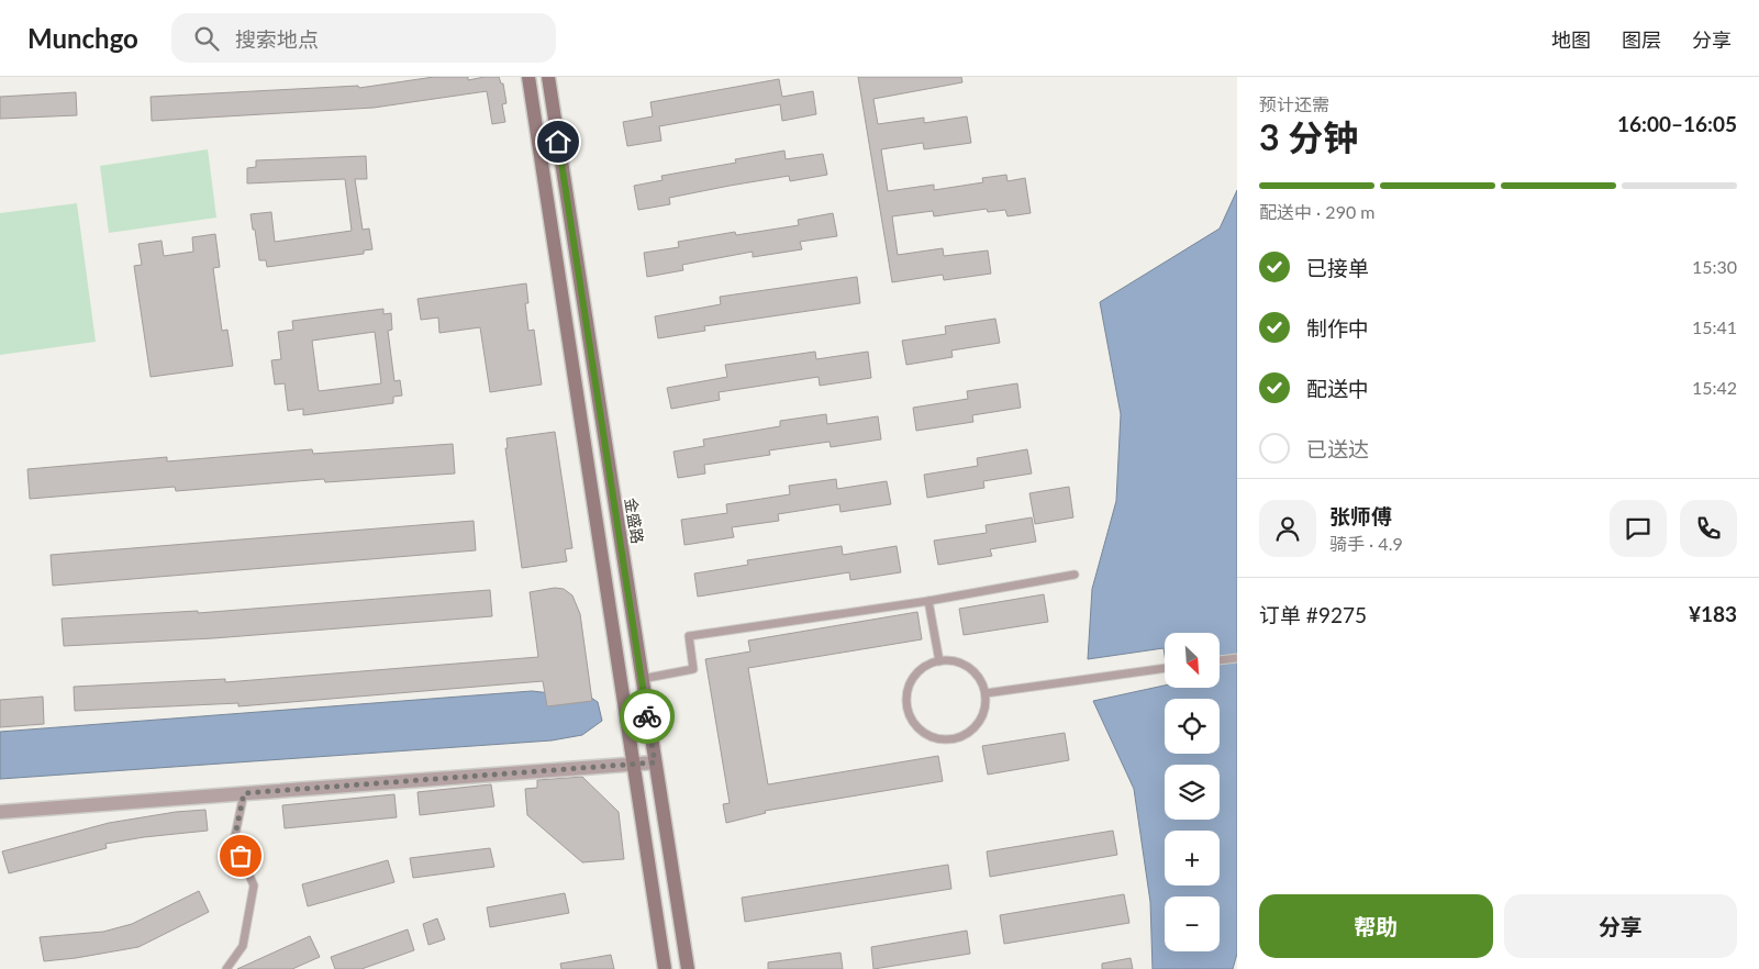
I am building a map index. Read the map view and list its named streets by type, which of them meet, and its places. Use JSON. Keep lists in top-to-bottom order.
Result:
{
  "streets": {
    "street": ["金盛路"]
  },
  "north": "bottom right",
  "page": {
    "header": "Munchgo",
    "search": "搜索地点",
    "nav": ["地图", "图层", "分享"],
    "heading": ["3 分钟", "预计还需", "16:00–16:05"],
    "panel": [
      "张师傅",
      "骑手 · 4.9",
      "订单 #9275",
      "¥183"
    ],
    "bar": "配送中 · 290 m",
    "list": [
      ["已接单", "15:30"],
      ["制作中", "15:41"],
      ["配送中", "15:42"],
      "已送达"
    ],
    "map_buttons": ["+", "−"],
    "buttons": ["帮助", "分享"]
  }
}
